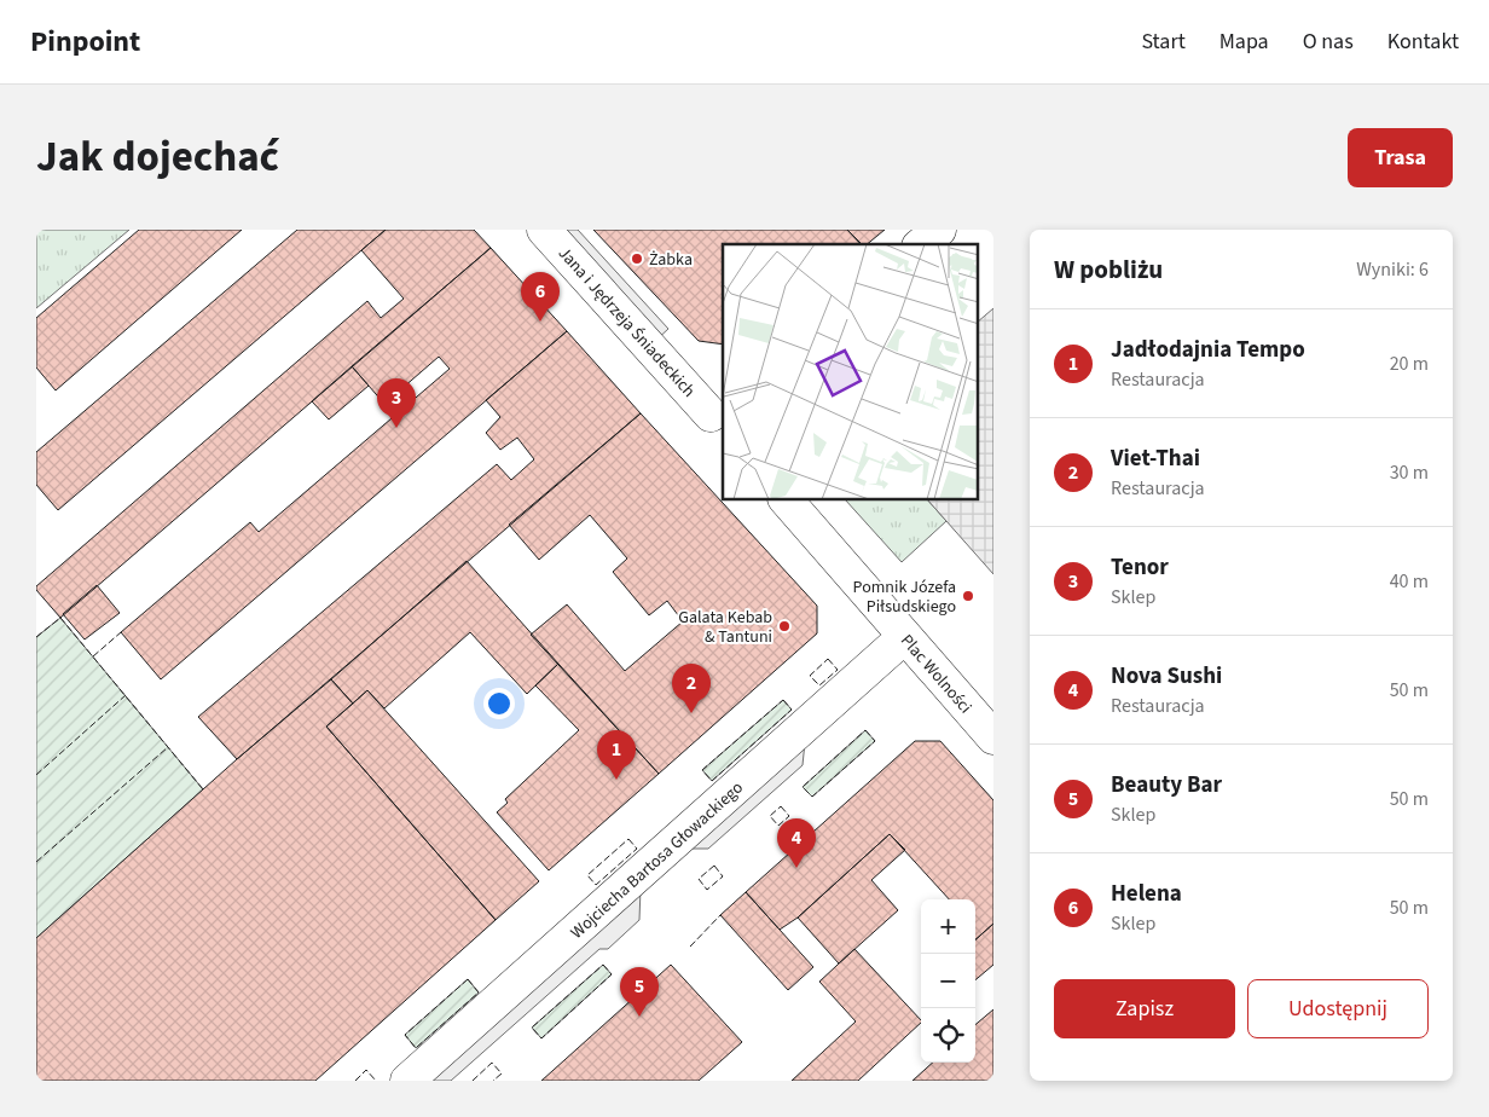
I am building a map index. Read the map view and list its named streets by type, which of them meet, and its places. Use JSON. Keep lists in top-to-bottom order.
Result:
{
  "streets": {
    "street": ["Jana i Jędrzeja Śniadeckich", "Plac Wolności", "Wojciecha Bartosa Głowackiego"]
  },
  "crossings": [
    ["Plac Wolności", "Wojciecha Bartosa Głowackiego"]
  ],
  "places": ["Żabka", "Pomnik Józefa Piłsudskiego", "Galata Kebab & Tantuni"],
  "page": {
    "header": "Pinpoint",
    "nav": [
      "Start",
      "Mapa",
      "O nas",
      "Kontakt"
    ],
    "title": "Jak dojechać",
    "buttons": [
      "Trasa",
      ["Zapisz", "Udostępnij"]
    ],
    "heading": ["W pobliżu", "Wyniki: 6"],
    "pins": [
      "6",
      "3",
      "2",
      "1",
      "4",
      "5"
    ],
    "list": [
      {
        "mark": "1",
        "name": "Jadłodajnia Tempo",
        "note": "Restauracja",
        "value": "20 m"
      },
      {
        "mark": "2",
        "name": "Viet-Thai",
        "note": "Restauracja",
        "value": "30 m"
      },
      {
        "mark": "3",
        "name": "Tenor",
        "note": "Sklep",
        "value": "40 m"
      },
      {
        "mark": "4",
        "name": "Nova Sushi",
        "note": "Restauracja",
        "value": "50 m"
      },
      {
        "mark": "5",
        "name": "Beauty Bar",
        "note": "Sklep",
        "value": "50 m"
      },
      {
        "mark": "6",
        "name": "Helena",
        "note": "Sklep",
        "value": "50 m"
      }
    ],
    "map_buttons": ["+", "−"]
  }
}
